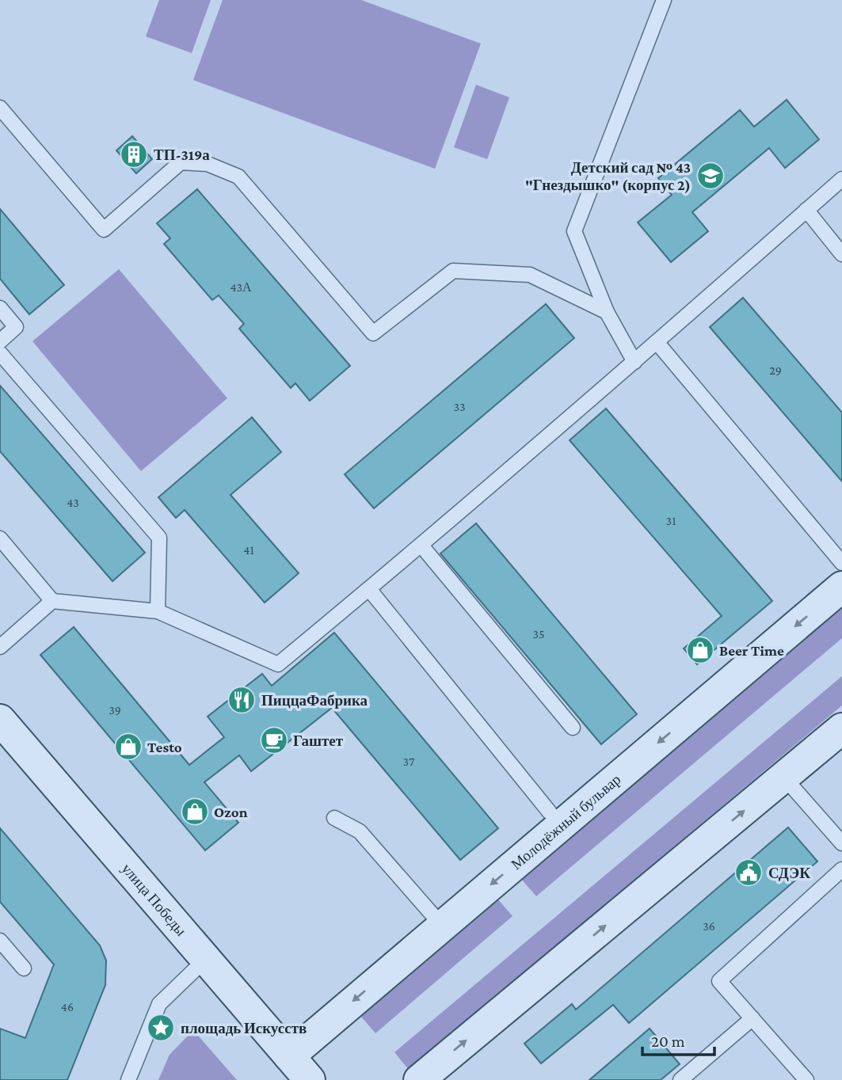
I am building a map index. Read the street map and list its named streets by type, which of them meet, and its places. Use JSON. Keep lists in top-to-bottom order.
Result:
{
  "streets": {
    "main road": ["Молодёжный бульвар", "улица Победы"]
  },
  "crossings": [
    ["Молодёжный бульвар", "улица Победы"]
  ],
  "places": {
    "building": ["ТП-319а"],
    "school or university": ["Детский сад № 43 \"Гнездышко\" (корпус 2)"],
    "shop": ["Beer Time", "Testo", "Ozon"],
    "restaurant": ["ПиццаФабрика"],
    "cafe": ["Гаштет"],
    "public building": ["СДЭК"],
    "place": ["площадь Искусств"]
  },
  "house_numbers": [
    "43А",
    "29",
    "33",
    "43",
    "31",
    "41",
    "35",
    "39",
    "37",
    "36",
    "46"
  ],
  "scale_bar": "20 m"
}
